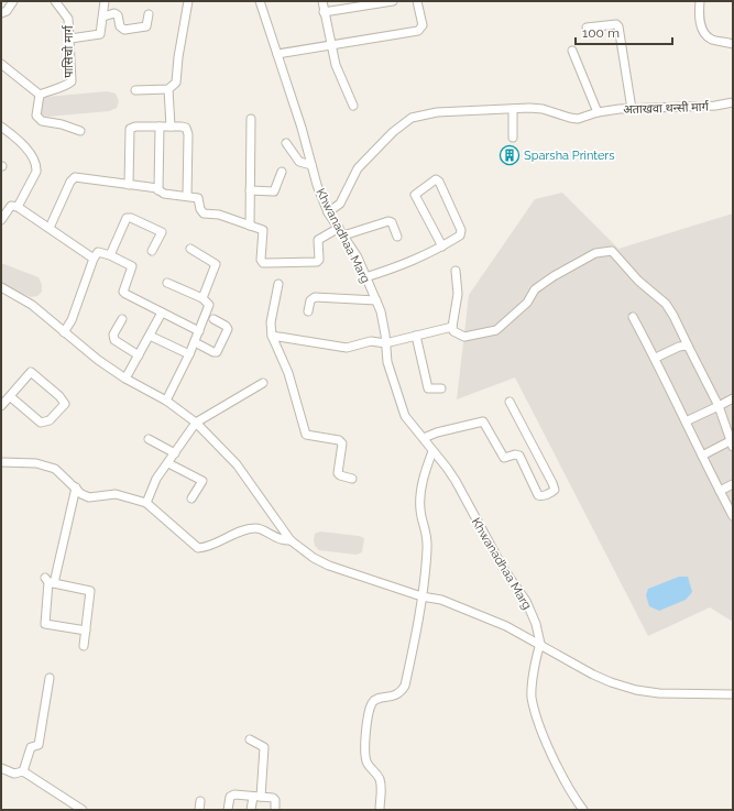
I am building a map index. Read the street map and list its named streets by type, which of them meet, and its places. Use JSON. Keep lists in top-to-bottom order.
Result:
{
  "streets": {
    "street": ["पासिचो मार्ग", "अताखवा थन्सी मार्ग", "Khwanadhaa Marg"]
  },
  "crossings": [
    ["अताखवा थन्सी मार्ग", "Khwanadhaa Marg"]
  ],
  "places": {
    "building": ["Sparsha Printers"]
  },
  "scale_bar": "100 m"
}
